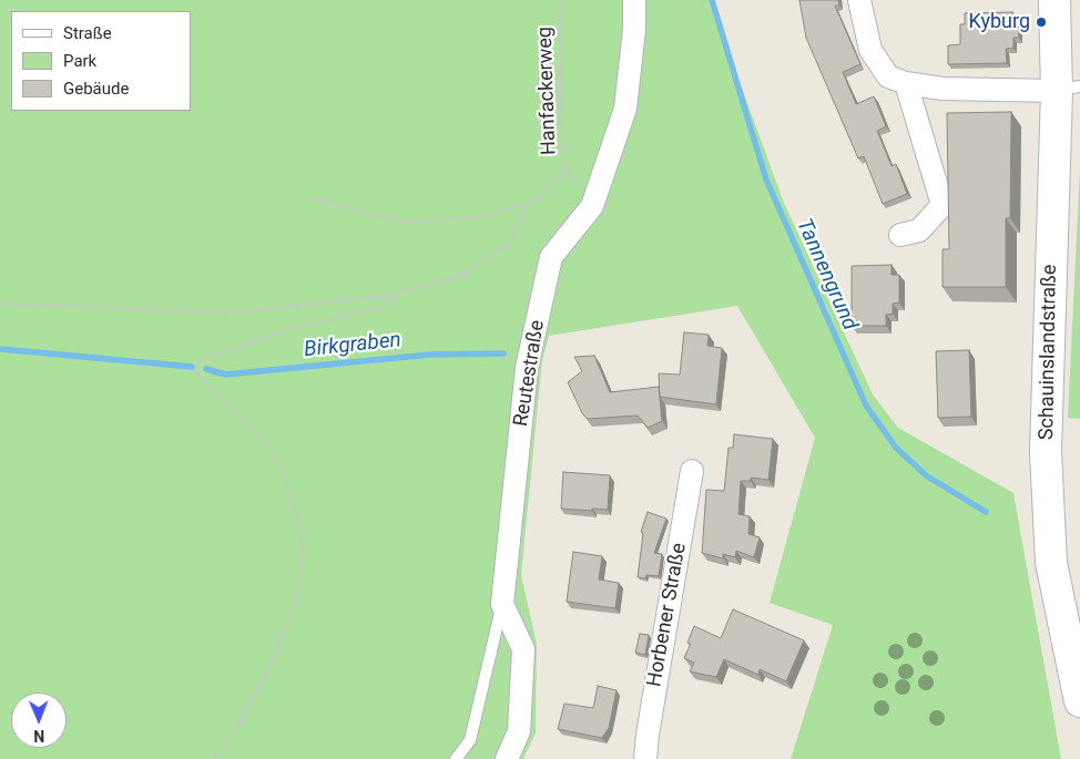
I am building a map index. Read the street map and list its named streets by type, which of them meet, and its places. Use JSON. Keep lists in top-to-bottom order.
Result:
{
  "streets": {
    "main road": ["Schauinslandstraße"],
    "street": ["Reutestraße", "Horbener Straße"],
    "path": ["Hanfackerweg"]
  },
  "crossings": [
    ["Hanfackerweg", "Reutestraße"]
  ],
  "water": ["Tannengrund", "Birkgraben"],
  "places": ["Kyburg"],
  "legend": ["Straße", "Park", "Gebäude"],
  "north": "bottom"
}
